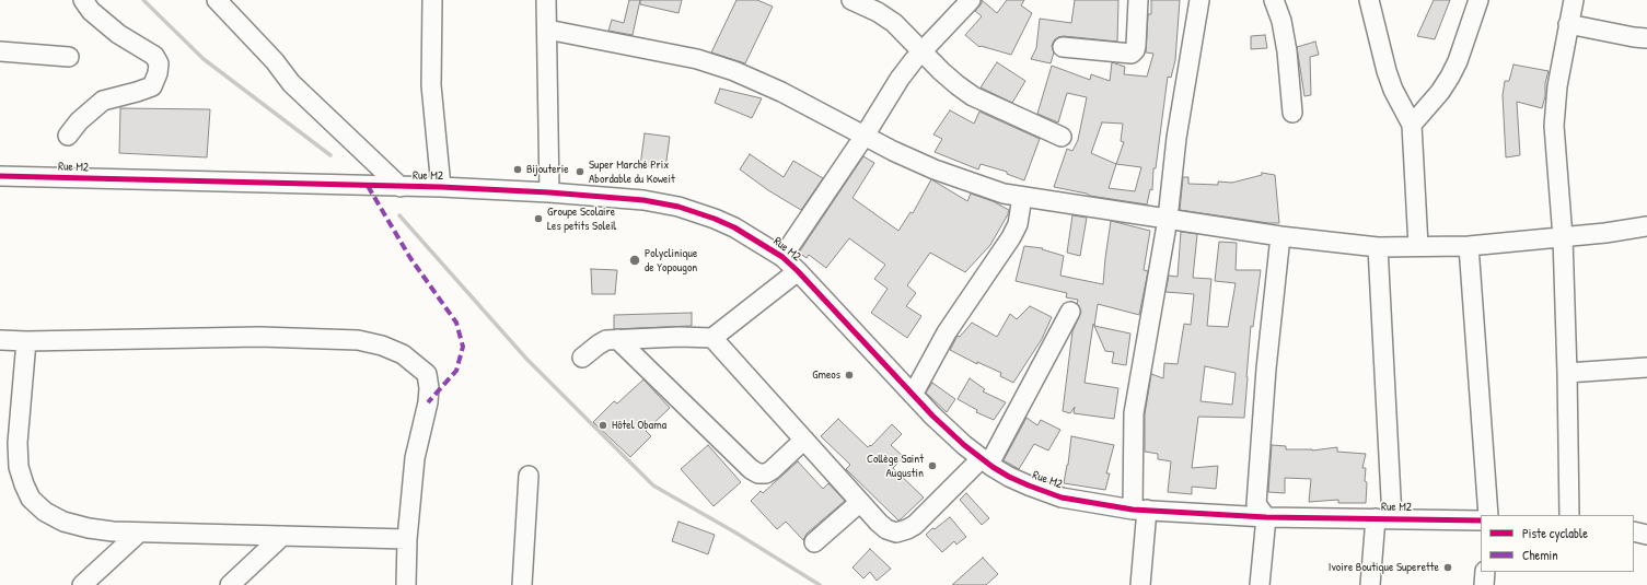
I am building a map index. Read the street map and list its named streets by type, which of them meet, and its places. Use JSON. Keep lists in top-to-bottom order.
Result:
{
  "streets": {
    "street": ["Rue M2"]
  },
  "places": [
    "Bijouterie",
    "Super Marché Prix Abordable du Koweit",
    "Groupe Scolaire Les petits Soleil",
    "Polyclinique de Yopougon",
    "Gmeos",
    "Hôtel Obama",
    "Collège Saint Augustin",
    "Ivoire Boutique Superette"
  ],
  "legend": ["Piste cyclable", "Chemin"]
}
